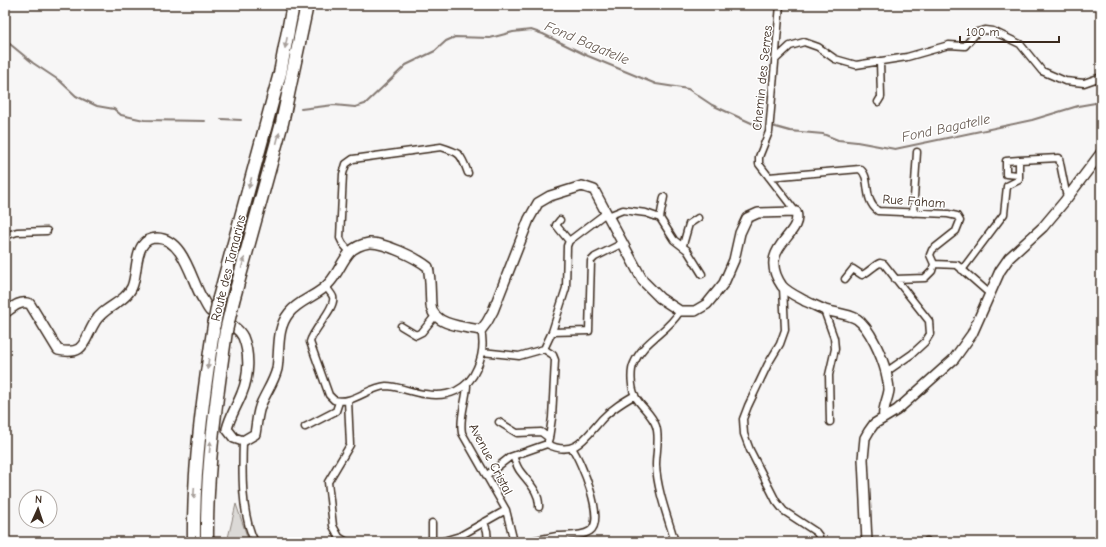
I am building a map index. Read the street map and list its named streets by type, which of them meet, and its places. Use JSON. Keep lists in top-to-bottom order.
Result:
{
  "streets": {
    "highway": ["Route des Tamarins"],
    "street": ["Chemin des Serres", "Rue Faham", "Avenue Cristal"]
  },
  "crossings": [
    ["Chemin des Serres", "Rue Faham"]
  ],
  "water": ["Fond Bagatelle"],
  "scale_bar": "100 m",
  "north": "top"
}
